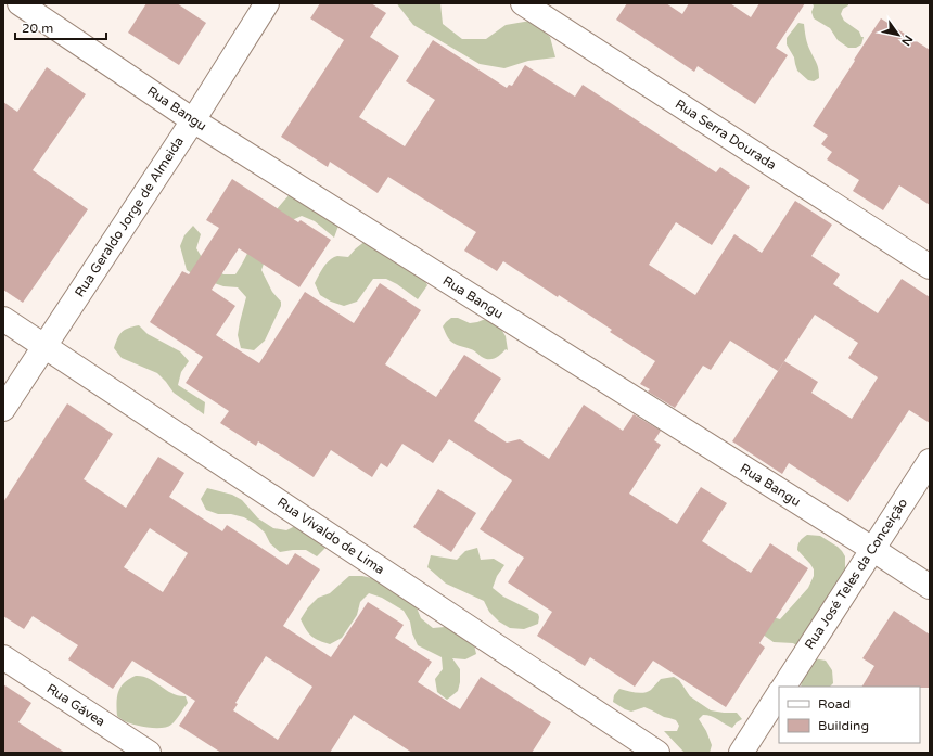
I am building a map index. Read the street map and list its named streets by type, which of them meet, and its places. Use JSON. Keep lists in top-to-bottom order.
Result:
{
  "streets": {
    "street": [
      "Rua Bangu",
      "Rua Serra Dourada",
      "Rua Geraldo Jorge de Almeida",
      "Rua Vivaldo de Lima",
      "Rua José Teles da Conceição",
      "Rua Gávea"
    ]
  },
  "crossings": [
    ["Rua Bangu", "Rua Geraldo Jorge de Almeida"],
    ["Rua Bangu", "Rua José Teles da Conceição"],
    ["Rua Geraldo Jorge de Almeida", "Rua Vivaldo de Lima"]
  ],
  "legend": ["Road", "Building"],
  "scale_bar": "20 m",
  "north": "bottom right"
}
